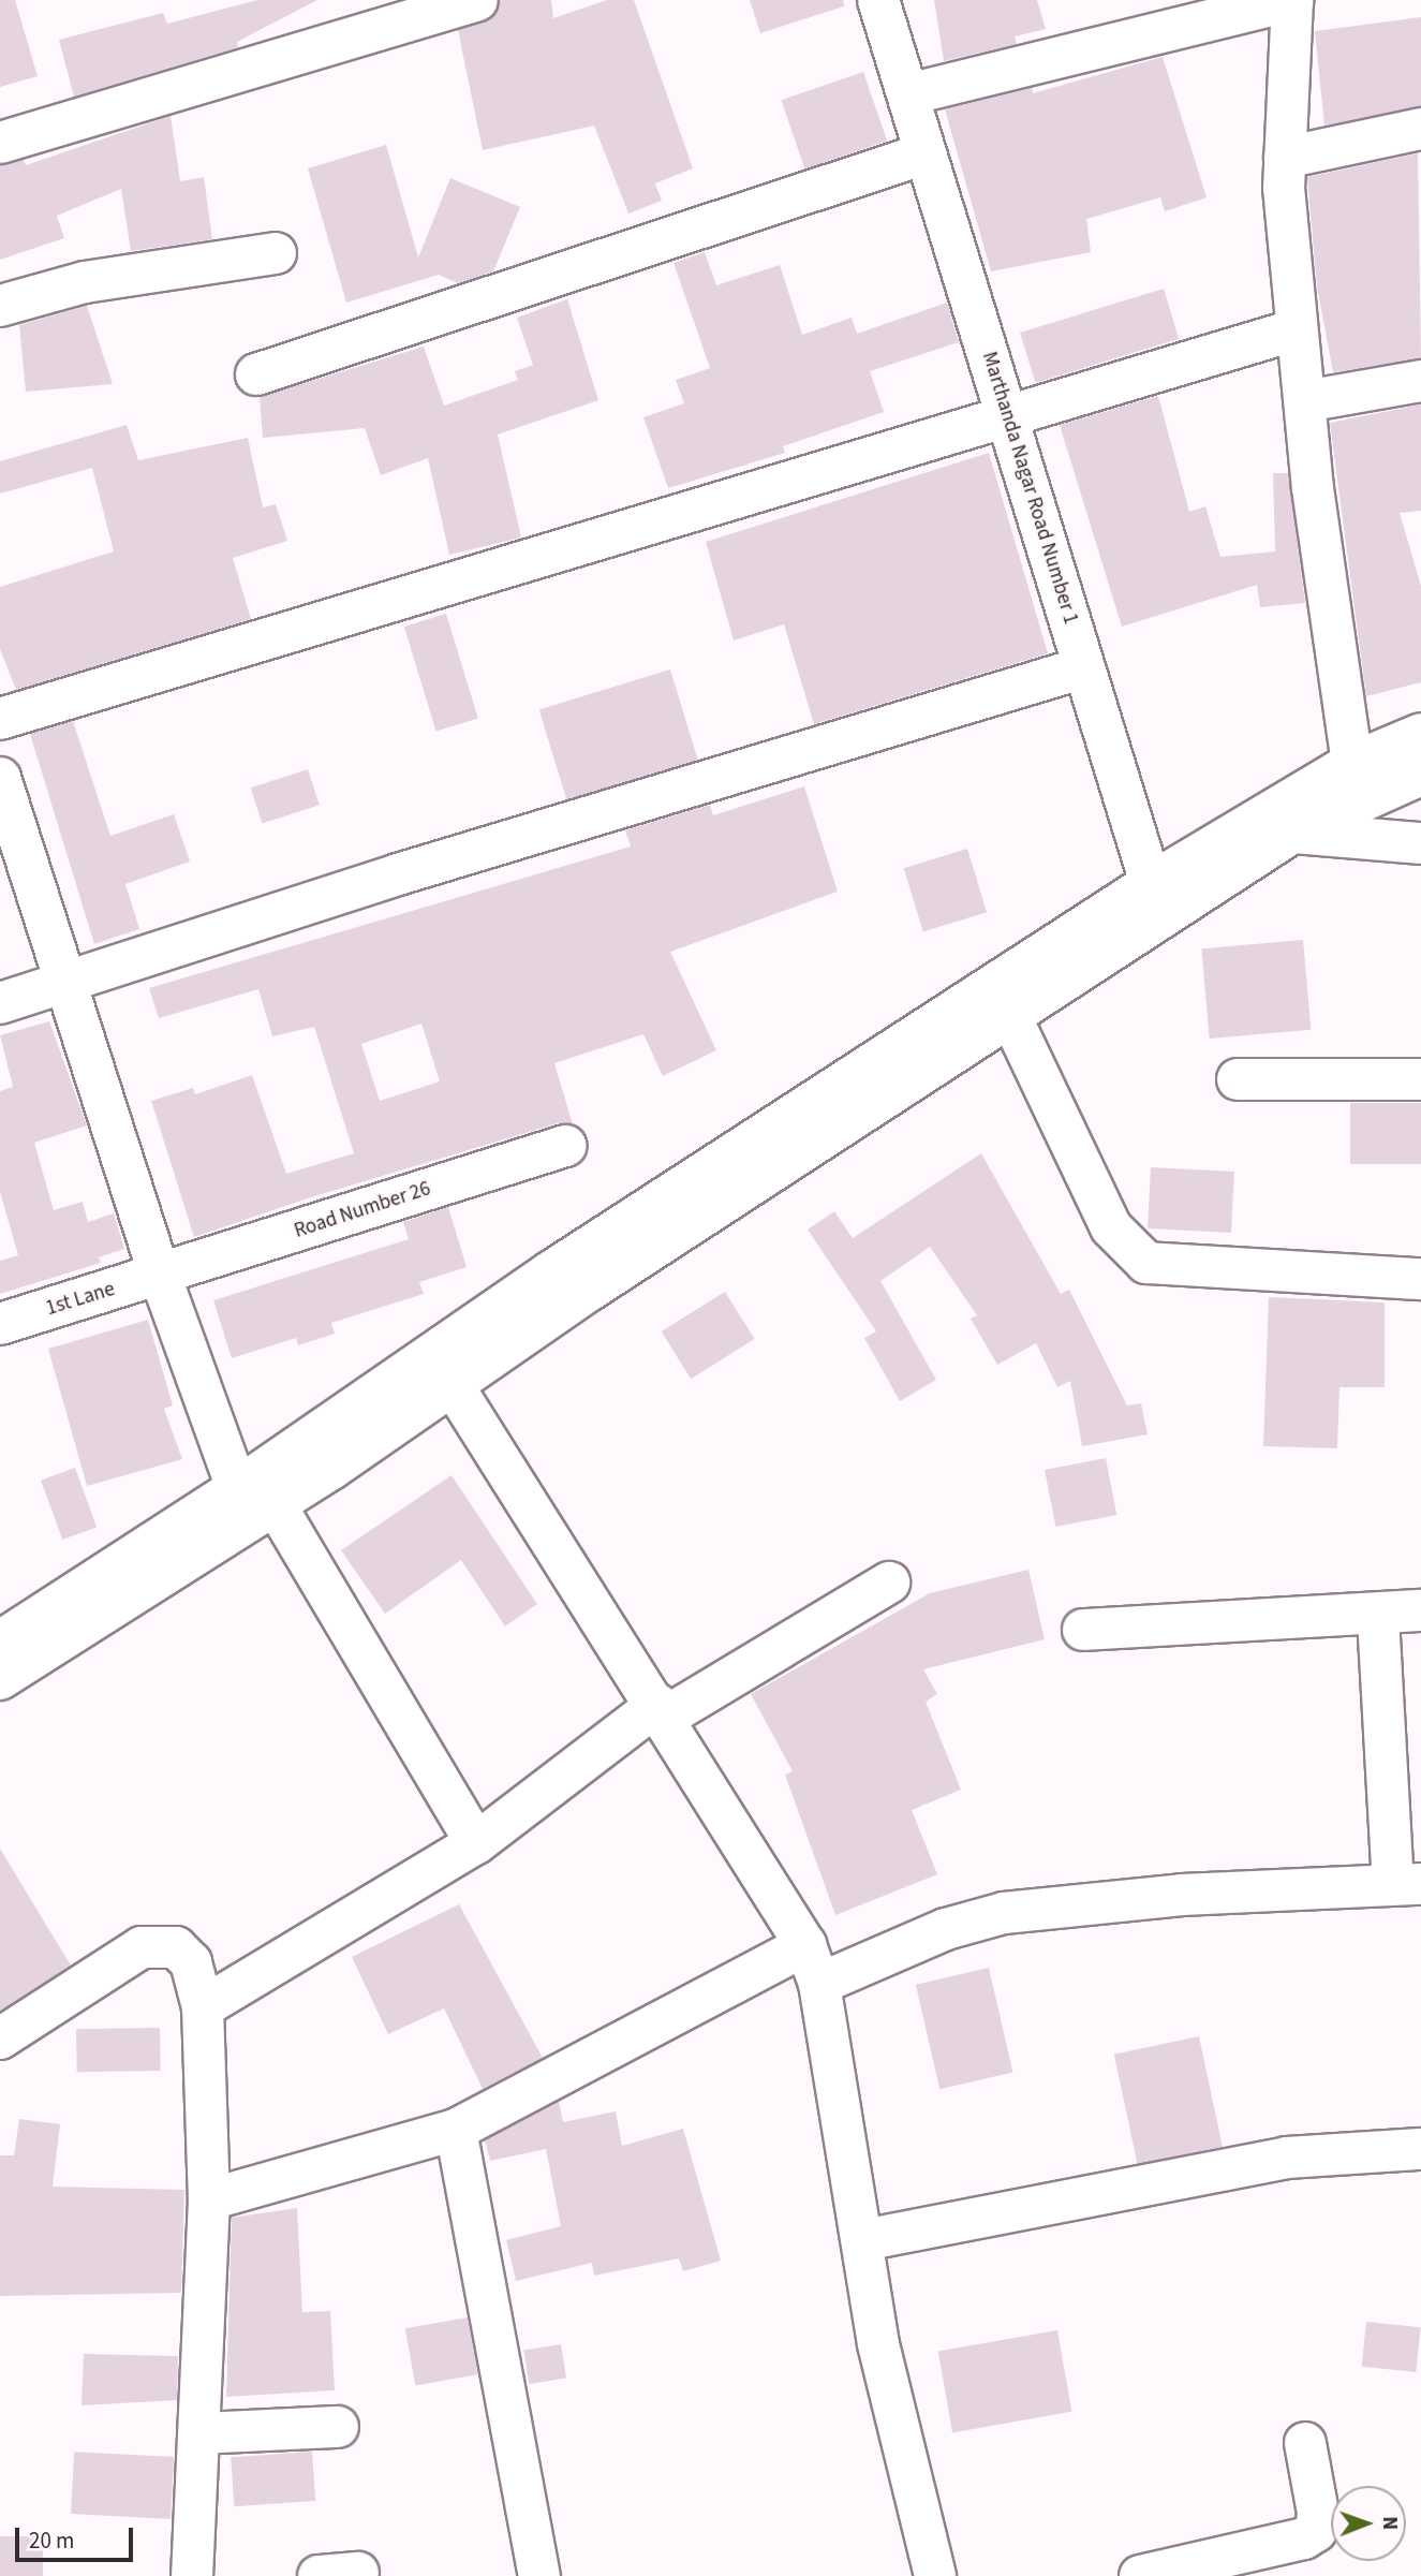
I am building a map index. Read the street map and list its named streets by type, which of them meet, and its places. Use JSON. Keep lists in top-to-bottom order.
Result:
{
  "streets": {
    "street": ["Marthanda Nagar Road Number 1", "Road Number 26", "1st Lane"]
  },
  "crossings": [
    ["Road Number 26", "1st Lane"]
  ],
  "scale_bar": "20 m",
  "north": "right"
}
